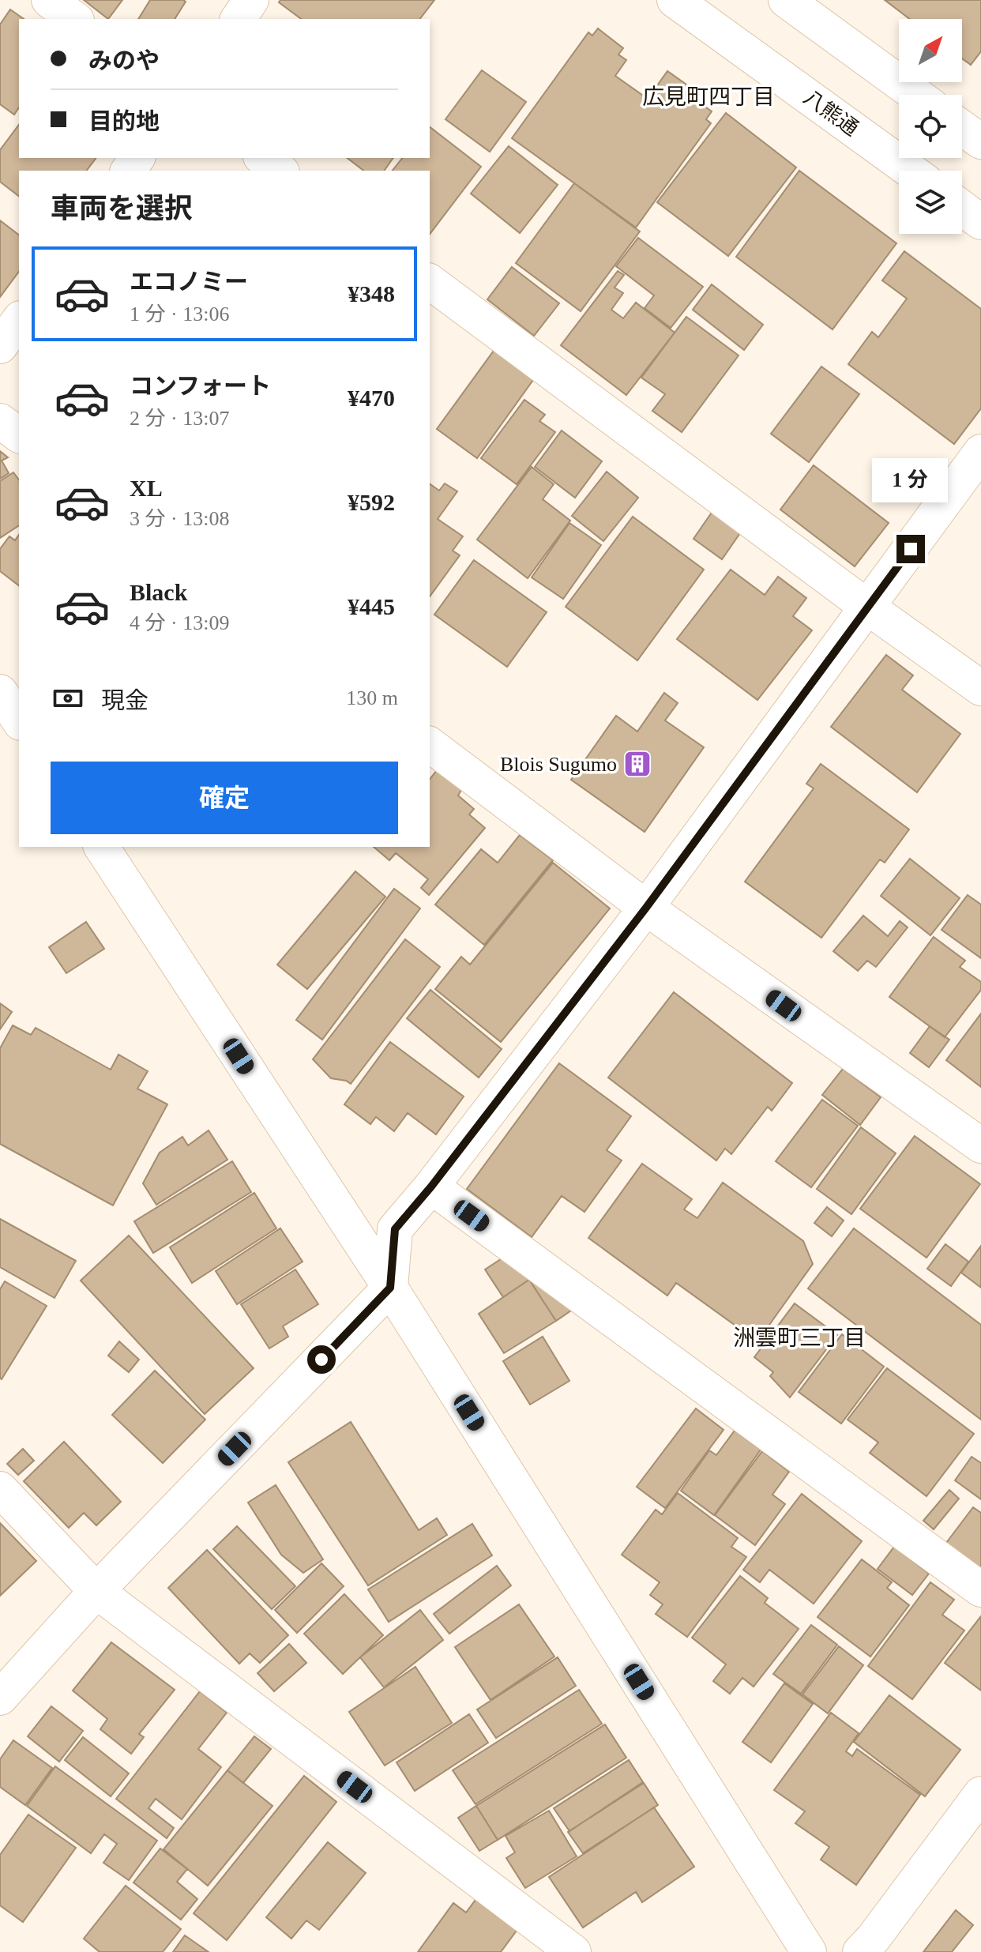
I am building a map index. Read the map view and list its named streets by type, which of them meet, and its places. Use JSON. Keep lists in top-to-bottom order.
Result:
{
  "streets": {
    "street": ["八熊通"]
  },
  "districts": ["広見町四丁目", "洲雲町三丁目"],
  "places": {
    "building": ["Blois Sugumo"]
  },
  "north": "top right",
  "page": {
    "banner": ["みのや", "目的地"],
    "heading": "車両を選択",
    "list": [
      {
        "name": "エコノミー",
        "note": "1 分 · 13:06",
        "value": "¥348"
      },
      {
        "name": "コンフォート",
        "note": "2 分 · 13:07",
        "value": "¥470"
      },
      {
        "name": "XL",
        "note": "3 分 · 13:08",
        "value": "¥592"
      },
      {
        "name": "Black",
        "note": "4 分 · 13:09",
        "value": "¥445"
      }
    ],
    "bubble": "1 分",
    "pay": ["現金", "130 m"],
    "buttons": "確定"
  }
}
